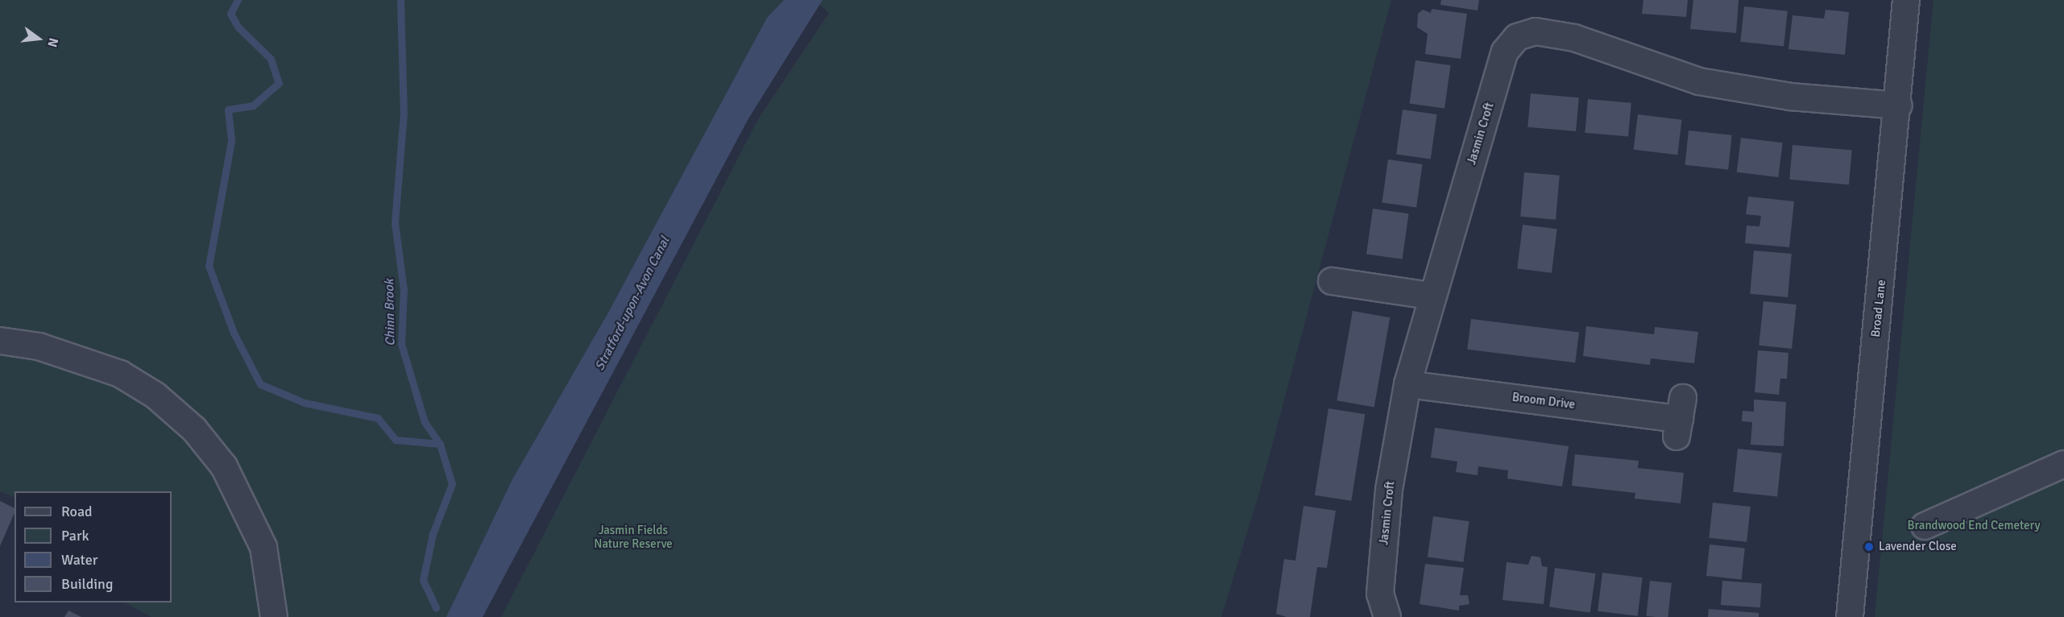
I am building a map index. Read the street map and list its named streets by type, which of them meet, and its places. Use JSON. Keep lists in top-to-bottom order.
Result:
{
  "streets": {
    "street": ["Jasmin Croft", "Broad Lane", "Broom Drive"]
  },
  "crossings": [
    ["Jasmin Croft", "Broad Lane"],
    ["Jasmin Croft", "Broom Drive"]
  ],
  "water": ["Stratford-upon-Avon Canal", "Chinn Brook"],
  "parks": ["Brandwood End Cemetery", "Jasmin Fields Nature Reserve"],
  "places": ["Lavender Close"],
  "legend": [
    "Road",
    "Park",
    "Water",
    "Building"
  ],
  "north": "right"
}
